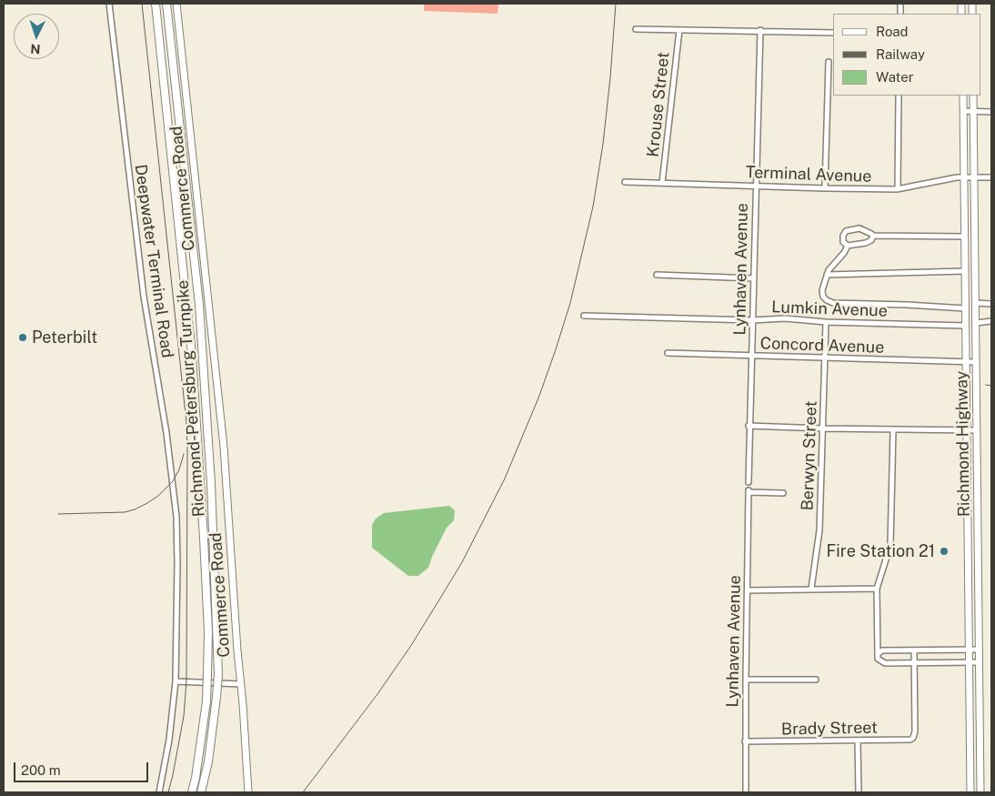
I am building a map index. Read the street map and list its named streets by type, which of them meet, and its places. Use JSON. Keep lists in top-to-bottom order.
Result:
{
  "streets": {
    "highway": ["Richmond-Petersburg Turnpike"],
    "main road": ["Commerce Road", "Richmond Highway"],
    "street": [
      "Krouse Street",
      "Terminal Avenue",
      "Deepwater Terminal Road",
      "Lynhaven Avenue",
      "Lumkin Avenue",
      "Concord Avenue",
      "Berwyn Street",
      "Brady Street"
    ]
  },
  "crossings": [
    ["Krouse Street", "Terminal Avenue"],
    ["Terminal Avenue", "Lynhaven Avenue"],
    ["Terminal Avenue", "Richmond Highway"],
    ["Lynhaven Avenue", "Lumkin Avenue"],
    ["Lynhaven Avenue", "Concord Avenue"],
    ["Lynhaven Avenue", "Brady Street"],
    ["Lumkin Avenue", "Richmond Highway"],
    ["Lumkin Avenue", "Berwyn Street"],
    ["Concord Avenue", "Richmond Highway"],
    ["Concord Avenue", "Berwyn Street"]
  ],
  "places": ["Peterbilt", "Fire Station 21"],
  "legend": ["Road", "Railway", "Water"],
  "scale_bar": "200 m",
  "north": "bottom"
}
